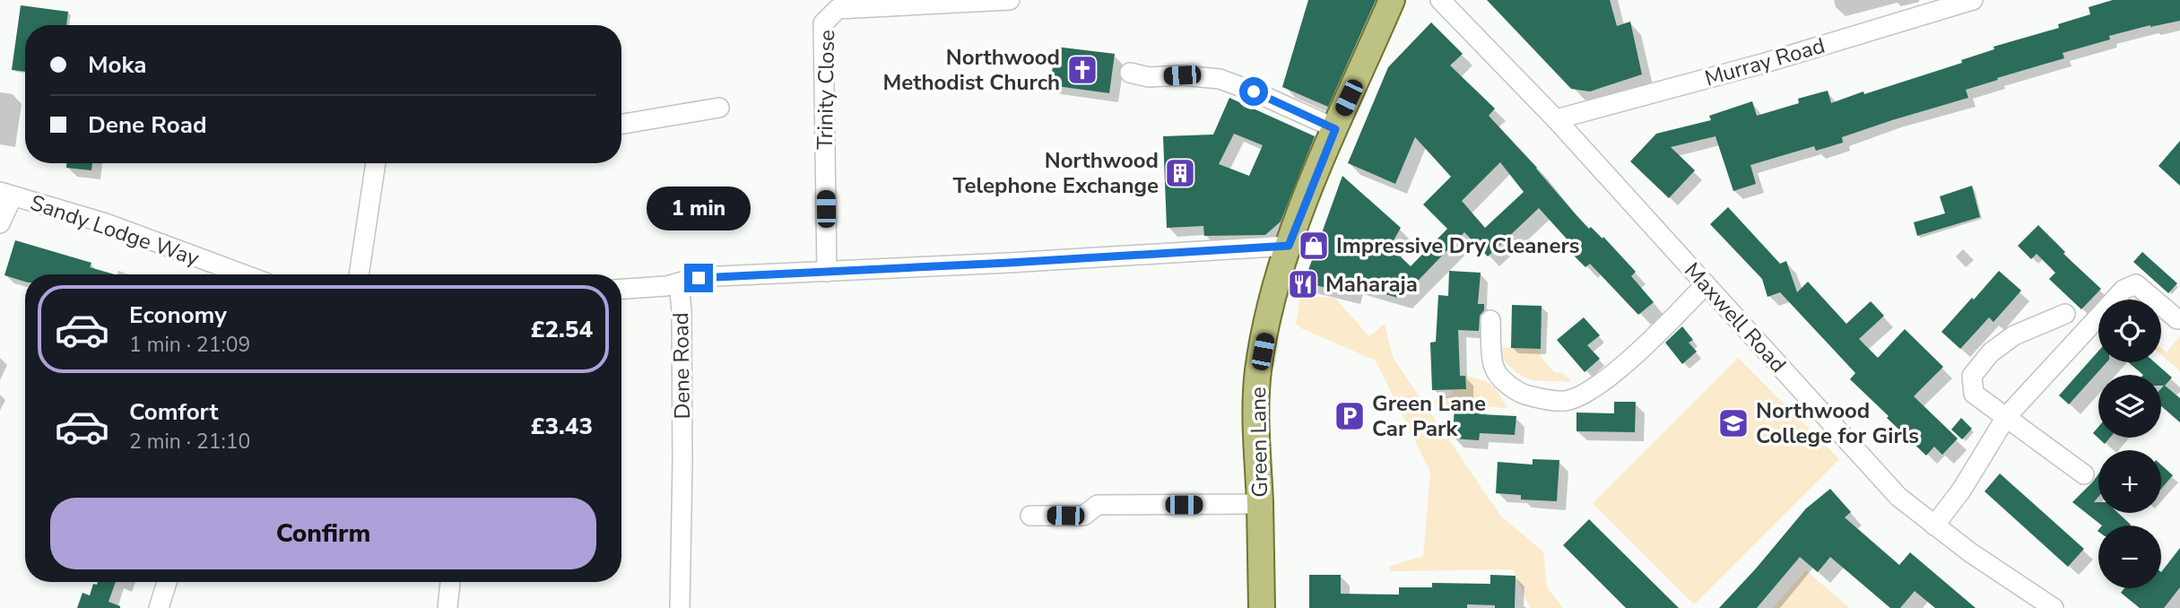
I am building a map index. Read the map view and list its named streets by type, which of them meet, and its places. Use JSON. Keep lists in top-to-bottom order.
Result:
{
  "streets": {
    "main road": ["Green Lane"],
    "street": [
      "Murray Road",
      "Trinity Close",
      "Sandy Lodge Way",
      "Maxwell Road",
      "Dene Road"
    ]
  },
  "crossings": [
    ["Murray Road", "Maxwell Road"],
    ["Trinity Close", "Dene Road"],
    ["Dene Road", "Green Lane"]
  ],
  "places": {
    "church": ["Northwood Methodist Church"],
    "building": ["Northwood Telephone Exchange"],
    "shop": ["Impressive Dry Cleaners"],
    "restaurant": ["Maharaja"],
    "parking": ["Green Lane Car Park"],
    "school or university": ["Northwood College for Girls"]
  },
  "page": {
    "banner": ["Moka", "Dene Road"],
    "bubble": "1 min",
    "list": [
      {
        "name": "Economy",
        "note": "1 min · 21:09",
        "value": "£2.54"
      },
      {
        "name": "Comfort",
        "note": "2 min · 21:10",
        "value": "£3.43"
      }
    ],
    "map_buttons": ["+", "−"],
    "buttons": "Confirm"
  }
}
